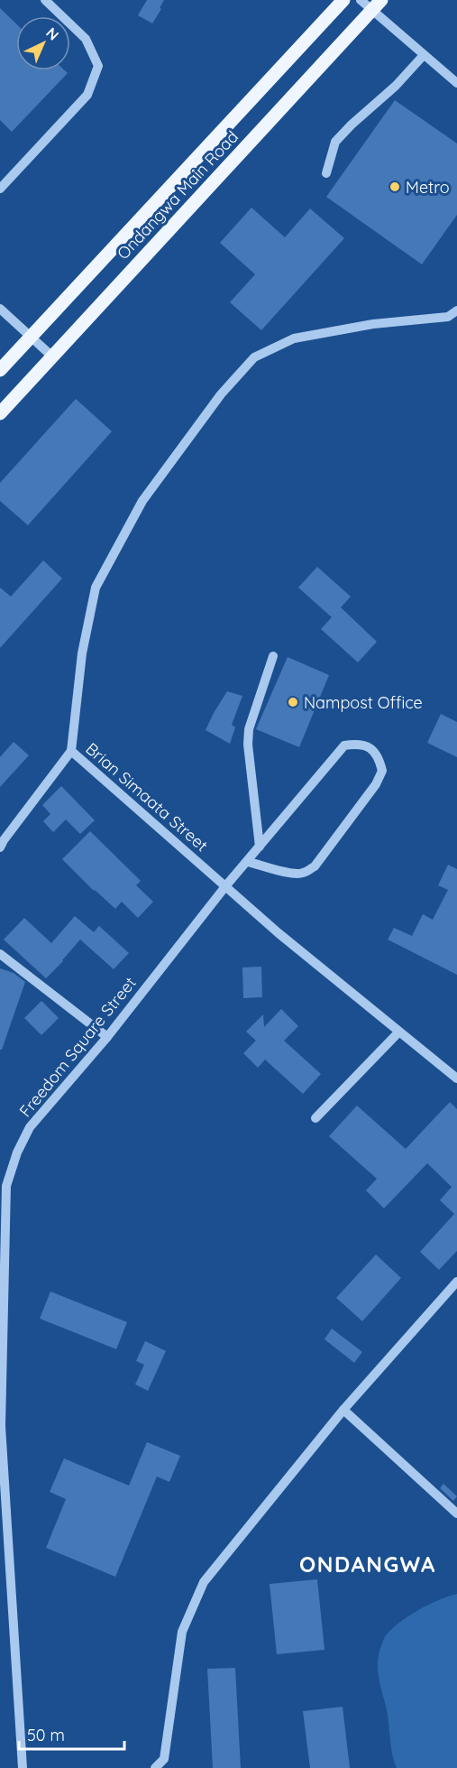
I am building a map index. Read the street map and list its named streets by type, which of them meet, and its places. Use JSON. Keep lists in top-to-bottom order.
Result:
{
  "streets": {
    "main road": ["Ondangwa Main Road"],
    "street": ["Brian Simaata Street", "Freedom Square Street"]
  },
  "crossings": [
    ["Brian Simaata Street", "Freedom Square Street"]
  ],
  "districts": ["ONDANGWA"],
  "places": ["Metro", "Nampost Office"],
  "scale_bar": "50 m",
  "north": "top right"
}
